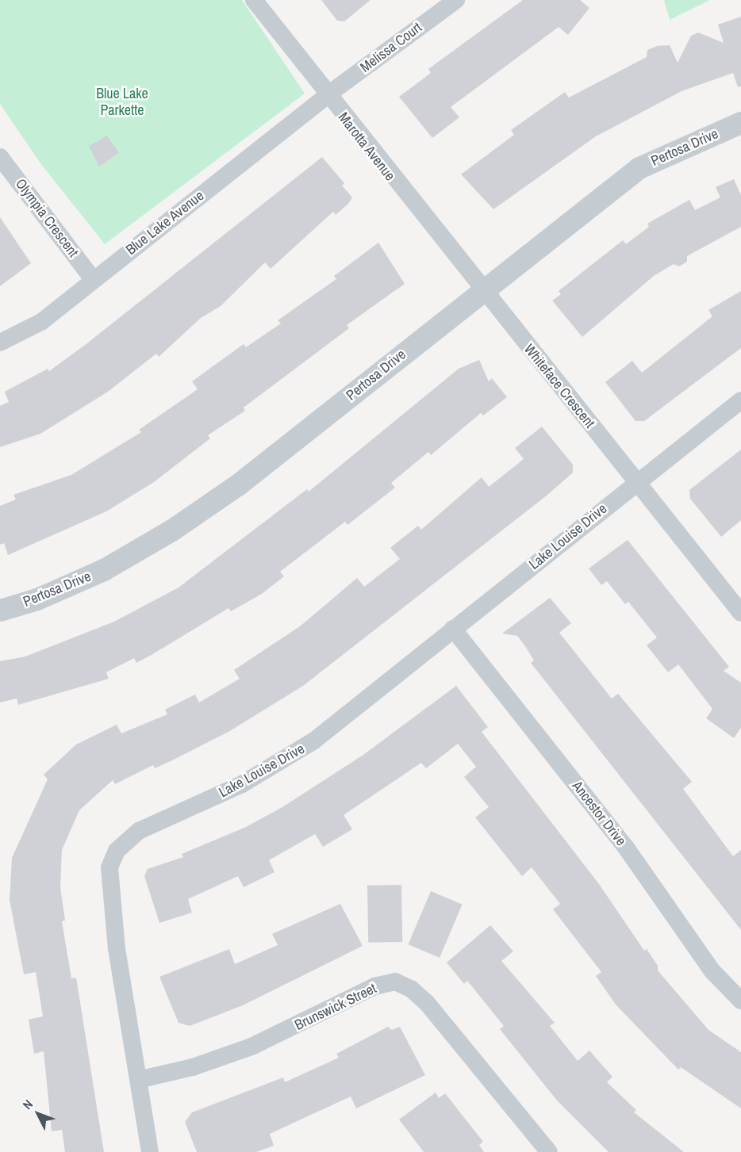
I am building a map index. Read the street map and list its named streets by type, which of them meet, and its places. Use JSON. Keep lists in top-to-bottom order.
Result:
{
  "streets": {
    "street": [
      "Melissa Court",
      "Marotta Avenue",
      "Pertosa Drive",
      "Olympia Crescent",
      "Blue Lake Avenue",
      "Whiteface Crescent",
      "Lake Louise Drive",
      "Ancestor Drive",
      "Brunswick Street"
    ]
  },
  "crossings": [
    ["Melissa Court", "Marotta Avenue"],
    ["Melissa Court", "Blue Lake Avenue"],
    ["Marotta Avenue", "Pertosa Drive"],
    ["Marotta Avenue", "Blue Lake Avenue"],
    ["Marotta Avenue", "Whiteface Crescent"],
    ["Pertosa Drive", "Whiteface Crescent"],
    ["Olympia Crescent", "Blue Lake Avenue"],
    ["Whiteface Crescent", "Lake Louise Drive"],
    ["Lake Louise Drive", "Ancestor Drive"],
    ["Lake Louise Drive", "Brunswick Street"]
  ],
  "parks": ["Blue Lake Parkette"],
  "north": "top left"
}
